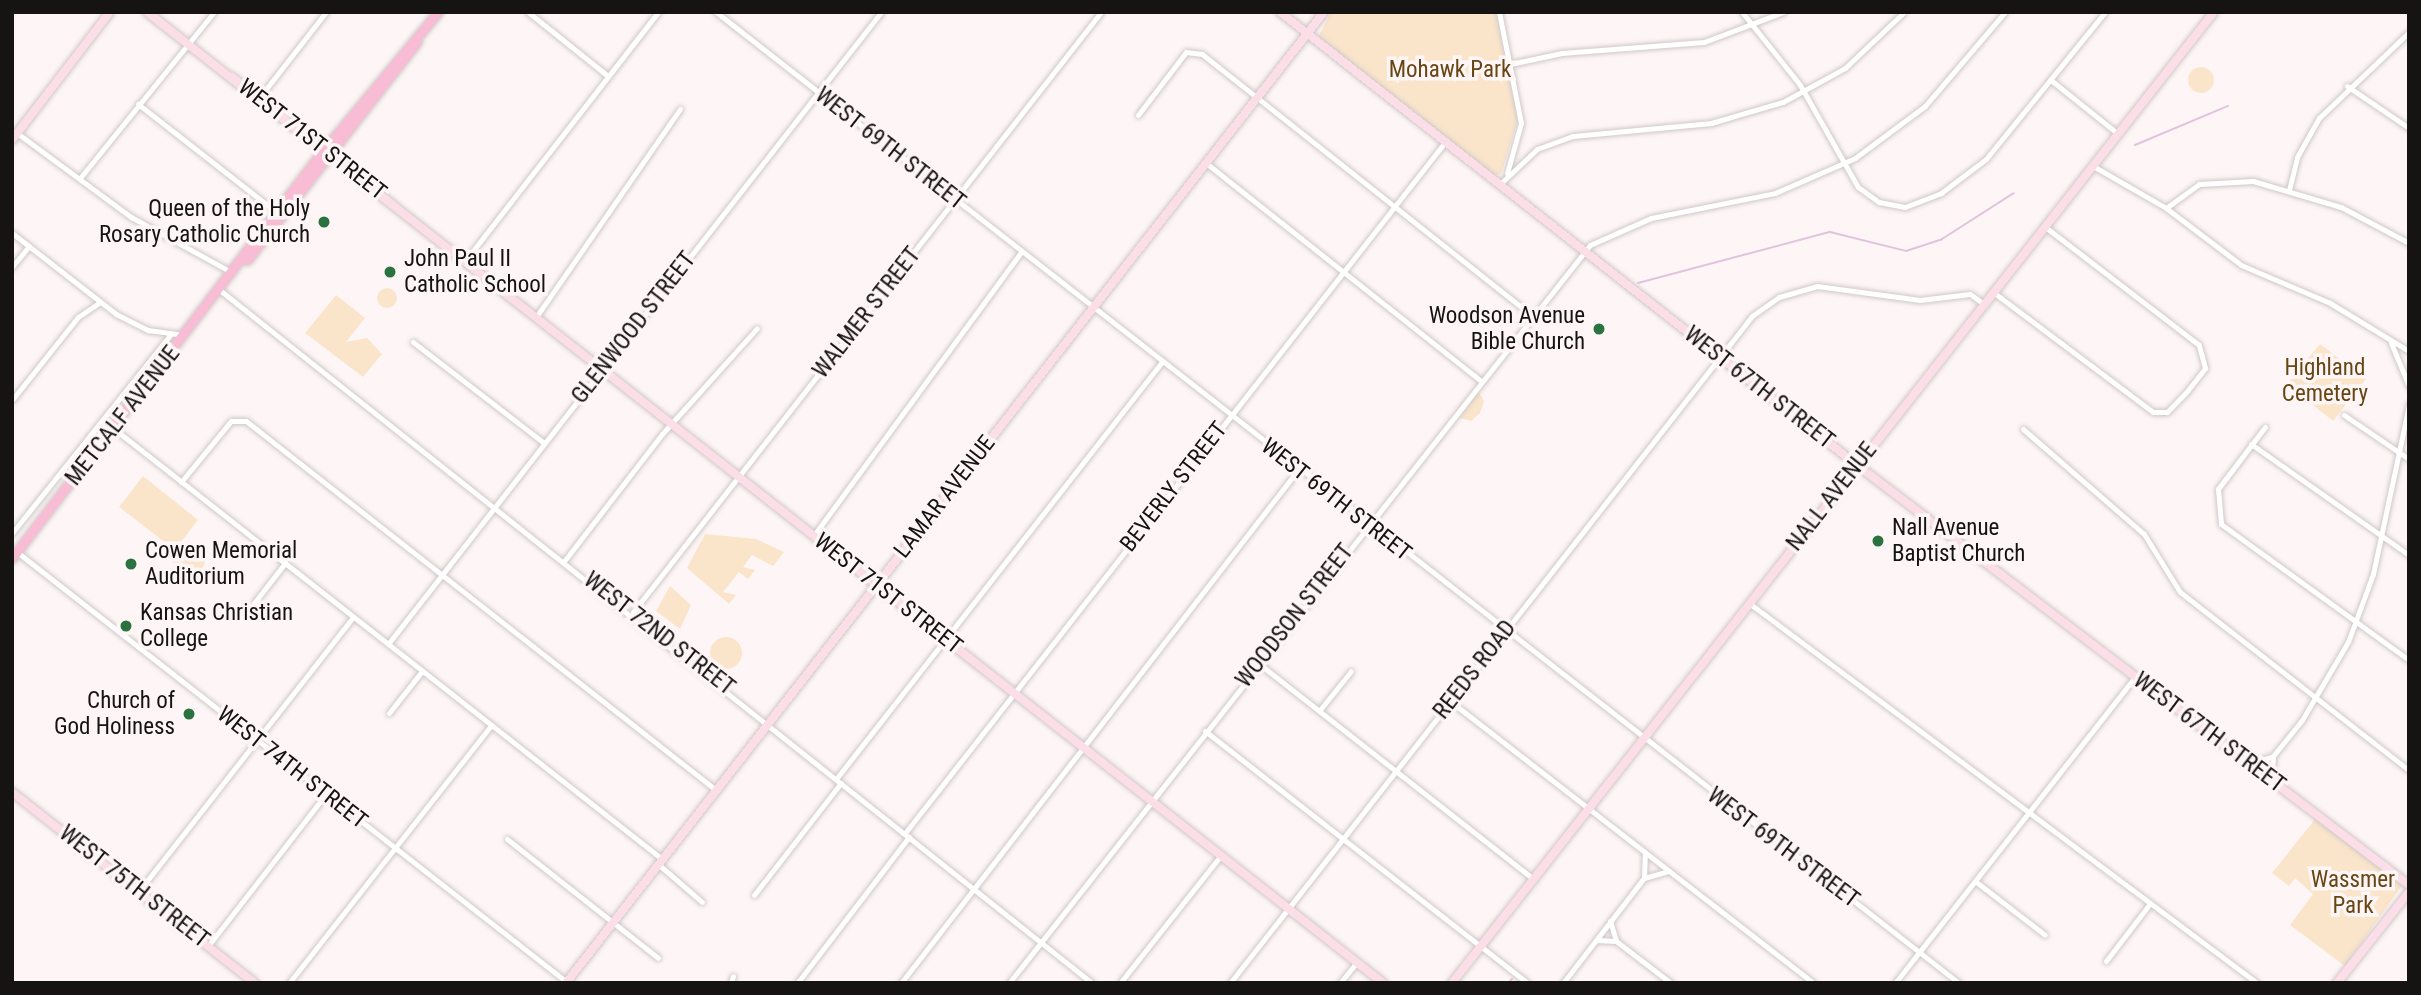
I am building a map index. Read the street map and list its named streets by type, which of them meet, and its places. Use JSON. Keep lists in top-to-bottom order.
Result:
{
  "streets": {
    "main road": ["METCALF AVENUE"],
    "street": [
      "WEST 71ST STREET",
      "WEST 69TH STREET",
      "WALMER STREET",
      "GLENWOOD STREET",
      "WEST 67TH STREET",
      "BEVERLY STREET",
      "LAMAR AVENUE",
      "NALL AVENUE",
      "WOODSON STREET",
      "WEST 72ND STREET",
      "REEDS ROAD",
      "WEST 74TH STREET",
      "WEST 75TH STREET"
    ]
  },
  "crossings": [
    ["WEST 71ST STREET", "WALMER STREET"],
    ["WEST 71ST STREET", "GLENWOOD STREET"],
    ["WEST 71ST STREET", "METCALF AVENUE"],
    ["WEST 71ST STREET", "BEVERLY STREET"],
    ["WEST 71ST STREET", "LAMAR AVENUE"],
    ["WEST 71ST STREET", "WOODSON STREET"],
    ["WEST 71ST STREET", "REEDS ROAD"],
    ["WEST 69TH STREET", "WALMER STREET"],
    ["WEST 69TH STREET", "GLENWOOD STREET"],
    ["WEST 69TH STREET", "BEVERLY STREET"],
    ["WEST 69TH STREET", "LAMAR AVENUE"],
    ["WEST 69TH STREET", "NALL AVENUE"],
    ["WEST 69TH STREET", "WOODSON STREET"],
    ["WEST 69TH STREET", "REEDS ROAD"],
    ["WALMER STREET", "WEST 72ND STREET"],
    ["GLENWOOD STREET", "WEST 72ND STREET"],
    ["WEST 67TH STREET", "BEVERLY STREET"],
    ["WEST 67TH STREET", "LAMAR AVENUE"],
    ["WEST 67TH STREET", "NALL AVENUE"],
    ["WEST 67TH STREET", "WOODSON STREET"],
    ["WEST 67TH STREET", "REEDS ROAD"],
    ["METCALF AVENUE", "WEST 72ND STREET"],
    ["METCALF AVENUE", "WEST 74TH STREET"],
    ["BEVERLY STREET", "WEST 72ND STREET"],
    ["LAMAR AVENUE", "WEST 72ND STREET"],
    ["LAMAR AVENUE", "WEST 74TH STREET"],
    ["NALL AVENUE", "REEDS ROAD"],
    ["WOODSON STREET", "WEST 72ND STREET"]
  ],
  "parks": ["Mohawk Park", "Highland Cemetery", "Wassmer Park"],
  "places": [
    "Queen of the Holy Rosary Catholic Church",
    "John Paul II Catholic School",
    "Woodson Avenue Bible Church",
    "Nall Avenue Baptist Church",
    "Cowen Memorial Auditorium",
    "Kansas Christian College",
    "Church of God Holiness"
  ]
}
